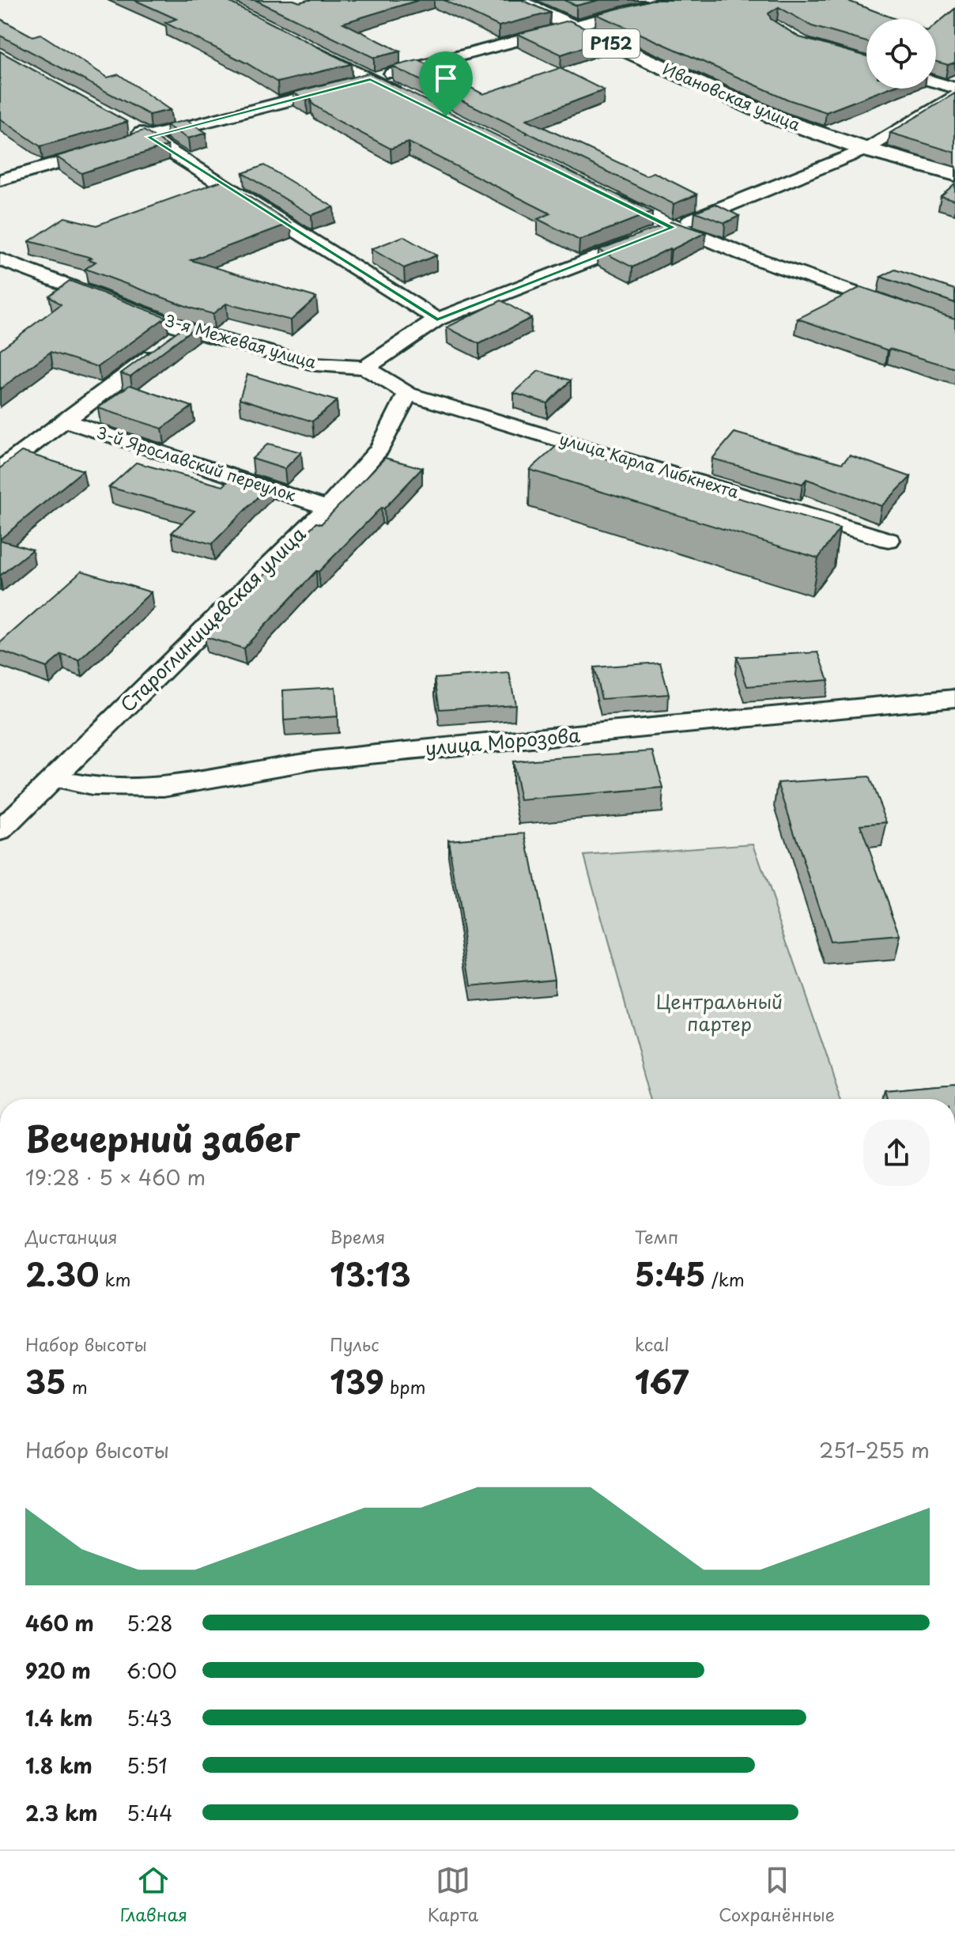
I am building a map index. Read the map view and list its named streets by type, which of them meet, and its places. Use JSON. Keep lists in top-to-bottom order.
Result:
{
  "streets": {
    "main road": ["Р152", "Ивановская улица"],
    "street": [
      "3-я Межевая улица",
      "3-й Ярославский переулок",
      "улица Карла Либкнехта",
      "Староглинищевская улица",
      "улица Морозова"
    ]
  },
  "crossings": [
    ["3-я Межевая улица", "улица Карла Либкнехта"],
    ["3-я Межевая улица", "Староглинищевская улица"],
    ["3-й Ярославский переулок", "Староглинищевская улица"],
    ["улица Карла Либкнехта", "Староглинищевская улица"],
    ["Староглинищевская улица", "улица Морозова"]
  ],
  "parks": ["Центральный партер"],
  "page": {
    "heading": ["Вечерний забег", "19:28 · 5 × 460 m"],
    "stats": [
      ["Дистанция", "2.30 km"],
      ["Время", "13:13"],
      ["Темп", "5:45 /km"],
      ["Набор высоты", "35 m"],
      ["Пульс", "139 bpm"],
      ["kcal", "167"]
    ],
    "chart": ["Набор высоты", "251–255 m"],
    "list": [
      {
        "name": "460 m",
        "note": "5:28"
      },
      {
        "name": "920 m",
        "note": "6:00"
      },
      {
        "name": "1.4 km",
        "note": "5:43"
      },
      {
        "name": "1.8 km",
        "note": "5:51"
      },
      {
        "name": "2.3 km",
        "note": "5:44"
      }
    ],
    "tabs": ["Главная", "Карта", "Сохранённые"]
  }
}
